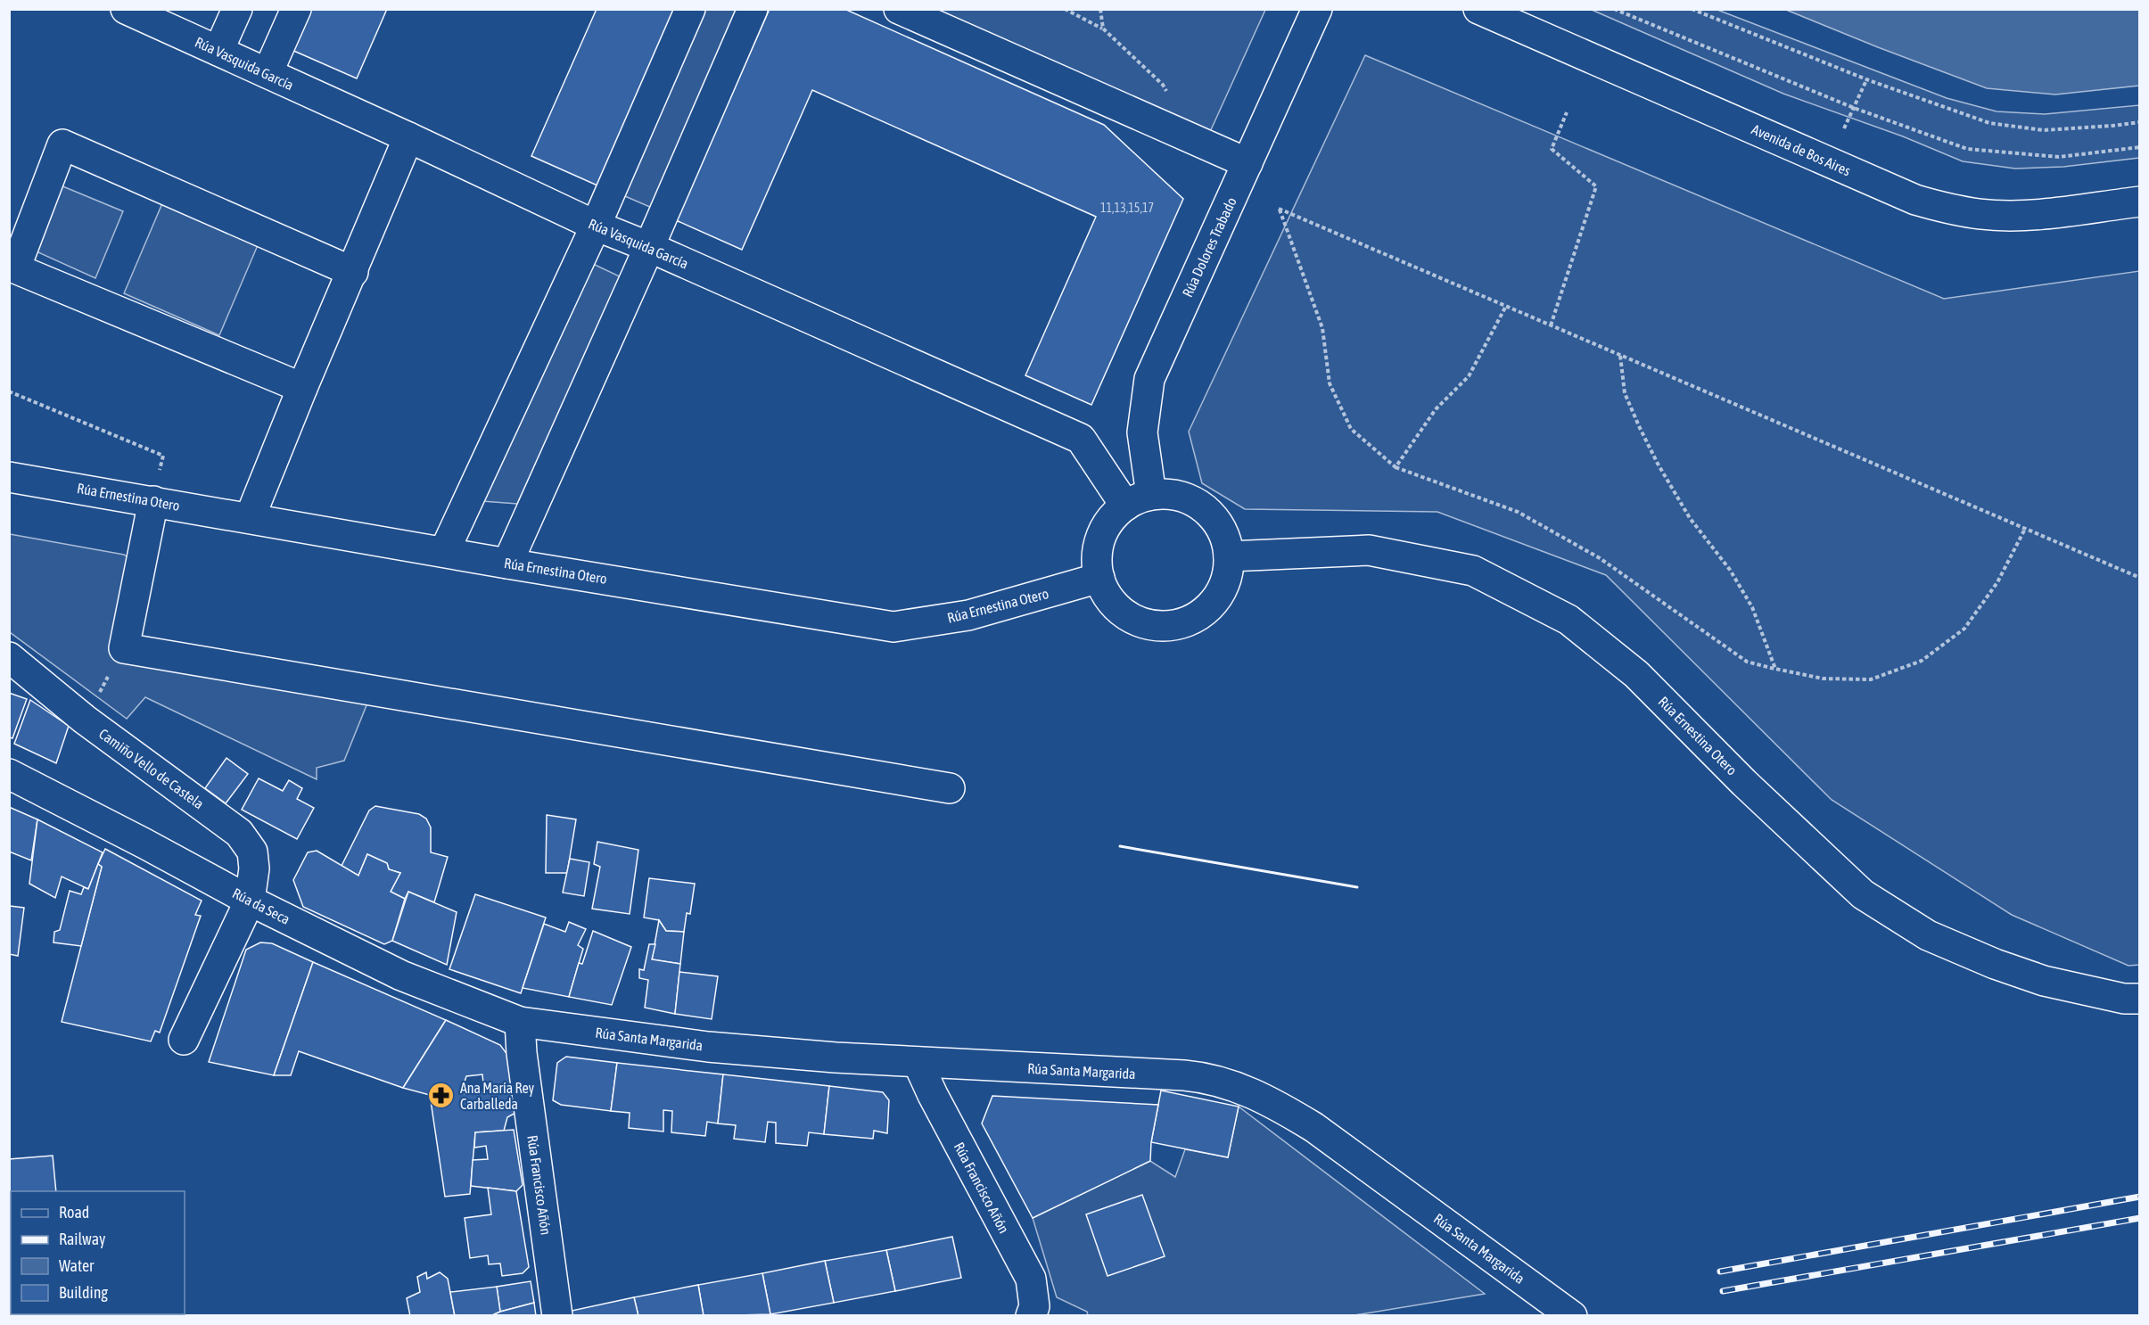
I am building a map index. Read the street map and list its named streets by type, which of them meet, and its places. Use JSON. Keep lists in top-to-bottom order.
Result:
{
  "streets": {
    "street": [
      "Rúa Vasquida García",
      "Avenida de Bos Aires",
      "Rúa Dolores Trabado",
      "Rúa Ernestina Otero",
      "Camiño Vello de Castela",
      "Rúa da Seca",
      "Rúa Santa Margarida",
      "Rúa Francisco Añón"
    ]
  },
  "crossings": [
    ["Rúa Vasquida García", "Rúa Dolores Trabado"],
    ["Rúa Vasquida García", "Rúa Ernestina Otero"],
    ["Rúa Dolores Trabado", "Rúa Ernestina Otero"],
    ["Camiño Vello de Castela", "Rúa da Seca"],
    ["Rúa da Seca", "Rúa Santa Margarida"],
    ["Rúa da Seca", "Rúa Francisco Añón"],
    ["Rúa Santa Margarida", "Rúa Francisco Añón"]
  ],
  "places": {
    "pharmacy": ["Ana María Rey Carballeda"]
  },
  "house_numbers": ["11,13,15,17"],
  "legend": [
    "Road",
    "Railway",
    "Water",
    "Building"
  ]
}
